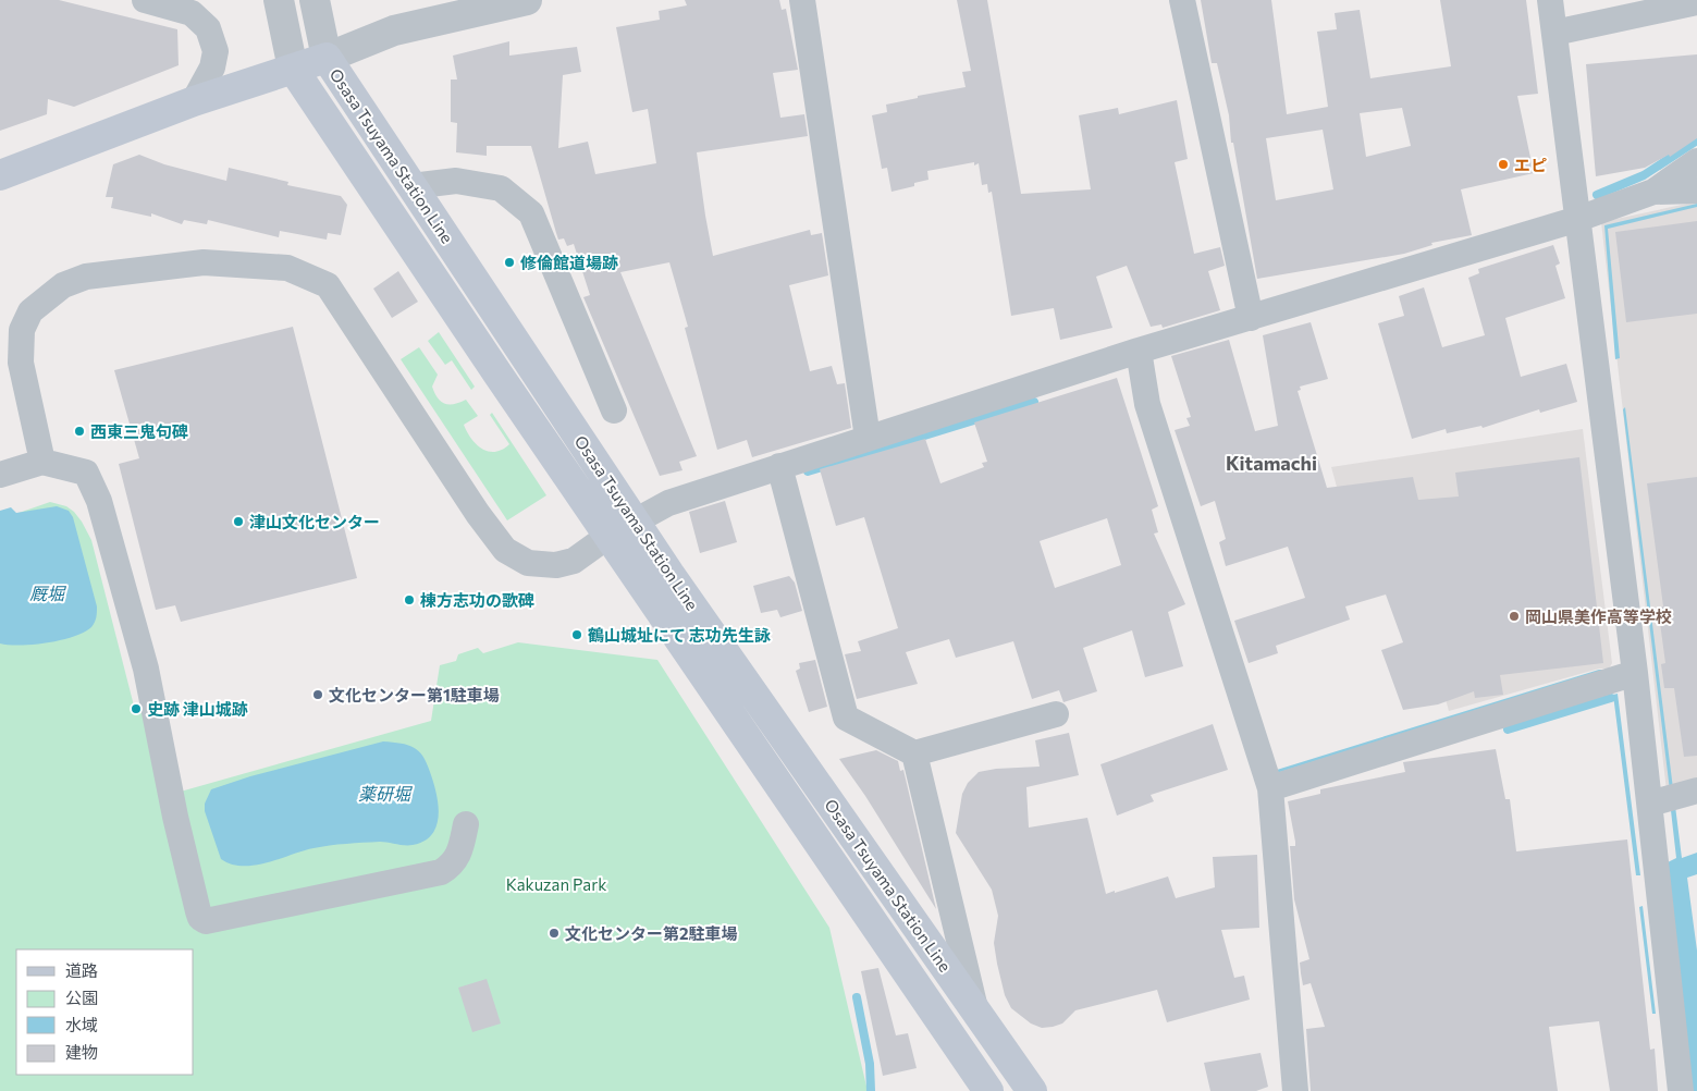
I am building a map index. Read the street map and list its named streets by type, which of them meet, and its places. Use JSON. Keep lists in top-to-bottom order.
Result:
{
  "streets": {
    "main road": ["Osasa Tsuyama Station Line"]
  },
  "districts": ["Kitamachi"],
  "water": ["厩堀", "薬研堀"],
  "parks": ["Kakuzan Park"],
  "places": [
    "エピ",
    "修倫館道場跡",
    "西東三鬼句碑",
    "津山文化センター",
    "棟方志功の歌碑",
    "岡山県美作高等学校",
    "鶴山城址にて 志功先生詠",
    "文化センター第1駐車場",
    "史跡 津山城跡",
    "文化センター第2駐車場"
  ],
  "legend": [
    "道路",
    "公園",
    "水域",
    "建物"
  ]
}
